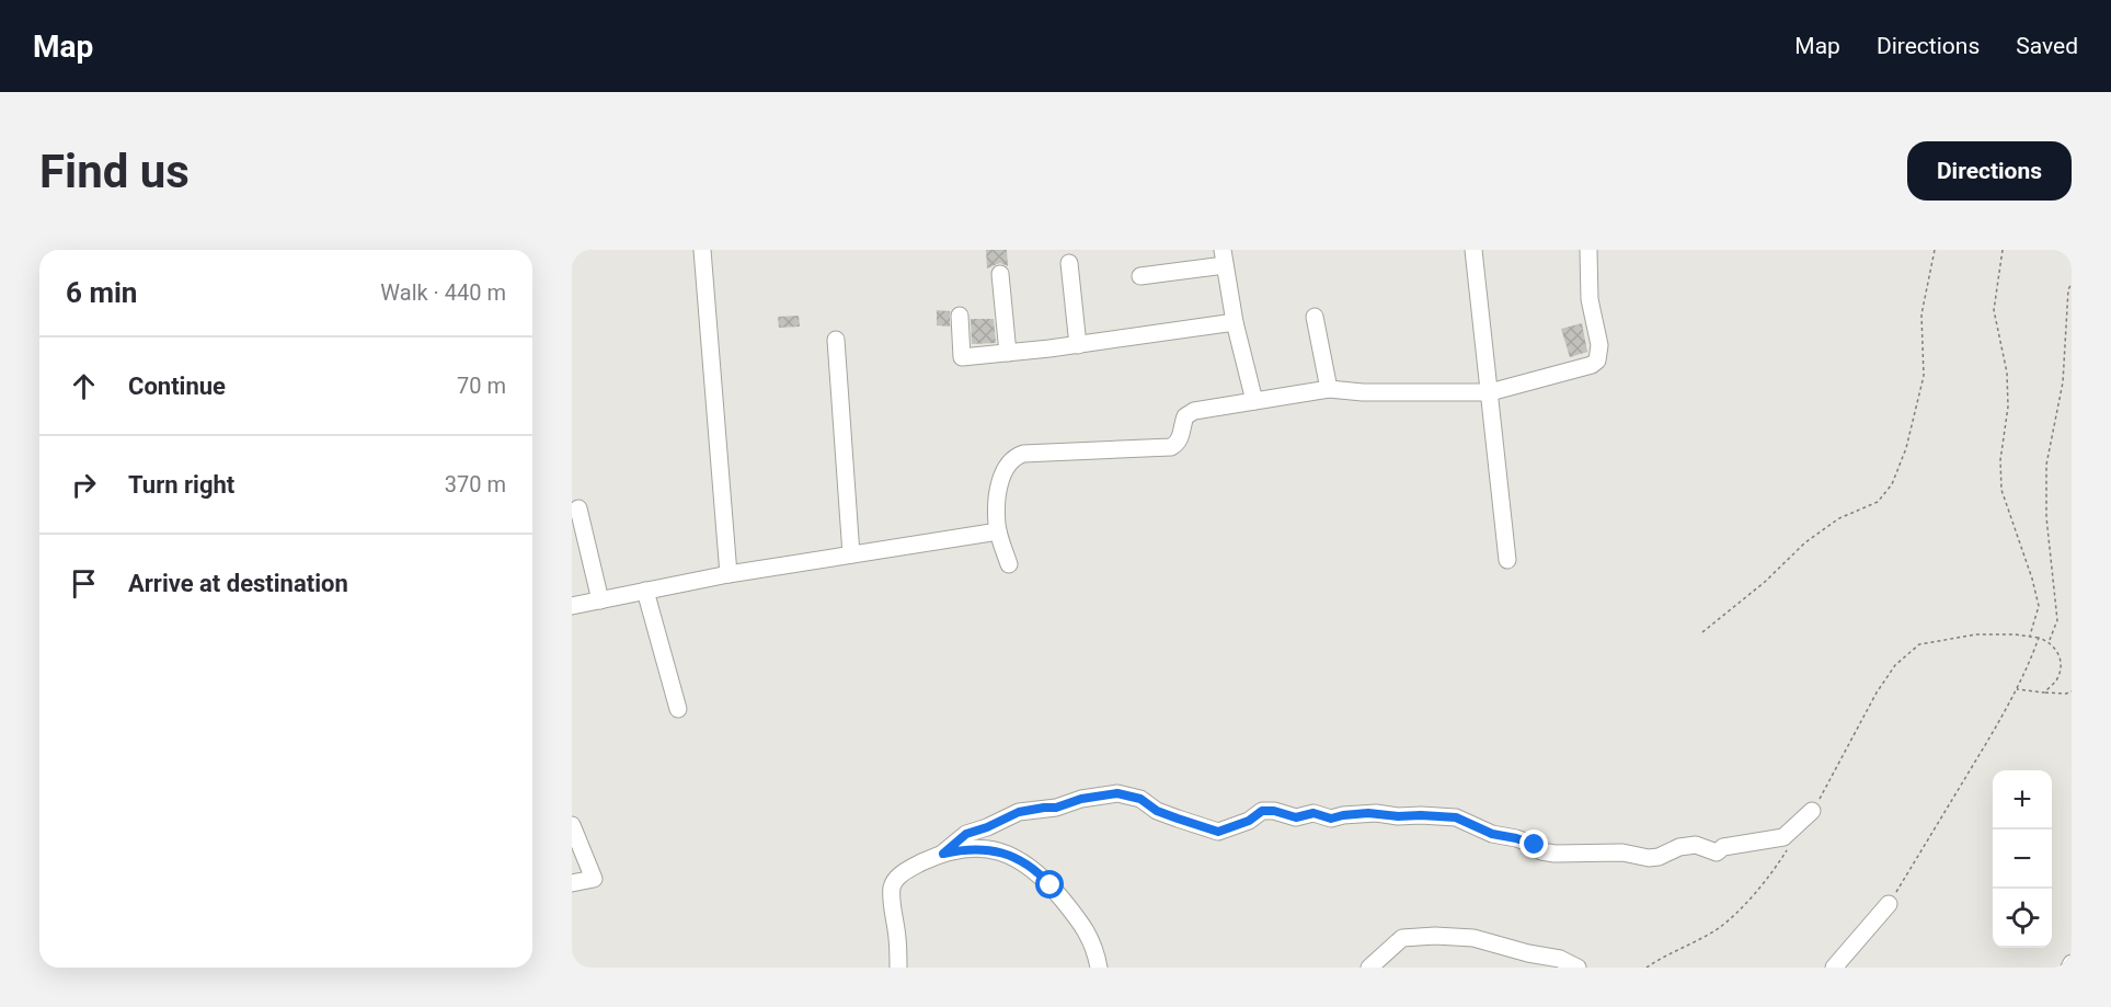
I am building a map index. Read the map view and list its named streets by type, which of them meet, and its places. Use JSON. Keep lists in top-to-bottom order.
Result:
{
  "page": {
    "header": "Map",
    "nav": ["Map", "Directions", "Saved"],
    "buttons": "Directions",
    "title": "Find us",
    "heading": ["6 min", "Walk · 440 m"],
    "list": [
      ["Continue", "70 m"],
      ["Turn right", "370 m"],
      "Arrive at destination"
    ],
    "map_buttons": ["+", "−"]
  }
}
